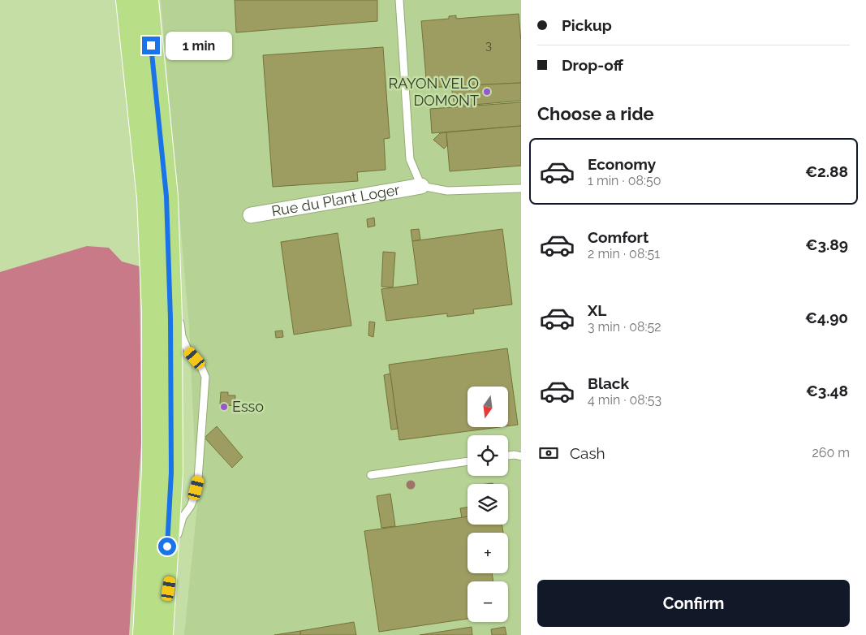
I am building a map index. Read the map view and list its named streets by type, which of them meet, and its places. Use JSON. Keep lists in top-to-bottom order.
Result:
{
  "streets": {
    "street": ["Rue du Plant Loger"]
  },
  "places": ["RAYON VELO DOMONT", "Esso"],
  "house_numbers": ["3"],
  "north": "bottom",
  "page": {
    "banner": ["Pickup", "Drop-off"],
    "bubble": "1 min",
    "heading": "Choose a ride",
    "list": [
      {
        "name": "Economy",
        "note": "1 min · 08:50",
        "value": "€2.88"
      },
      {
        "name": "Comfort",
        "note": "2 min · 08:51",
        "value": "€3.89"
      },
      {
        "name": "XL",
        "note": "3 min · 08:52",
        "value": "€4.90"
      },
      {
        "name": "Black",
        "note": "4 min · 08:53",
        "value": "€3.48"
      }
    ],
    "map_buttons": ["+", "−"],
    "pay": ["Cash", "260 m"],
    "buttons": "Confirm"
  }
}
